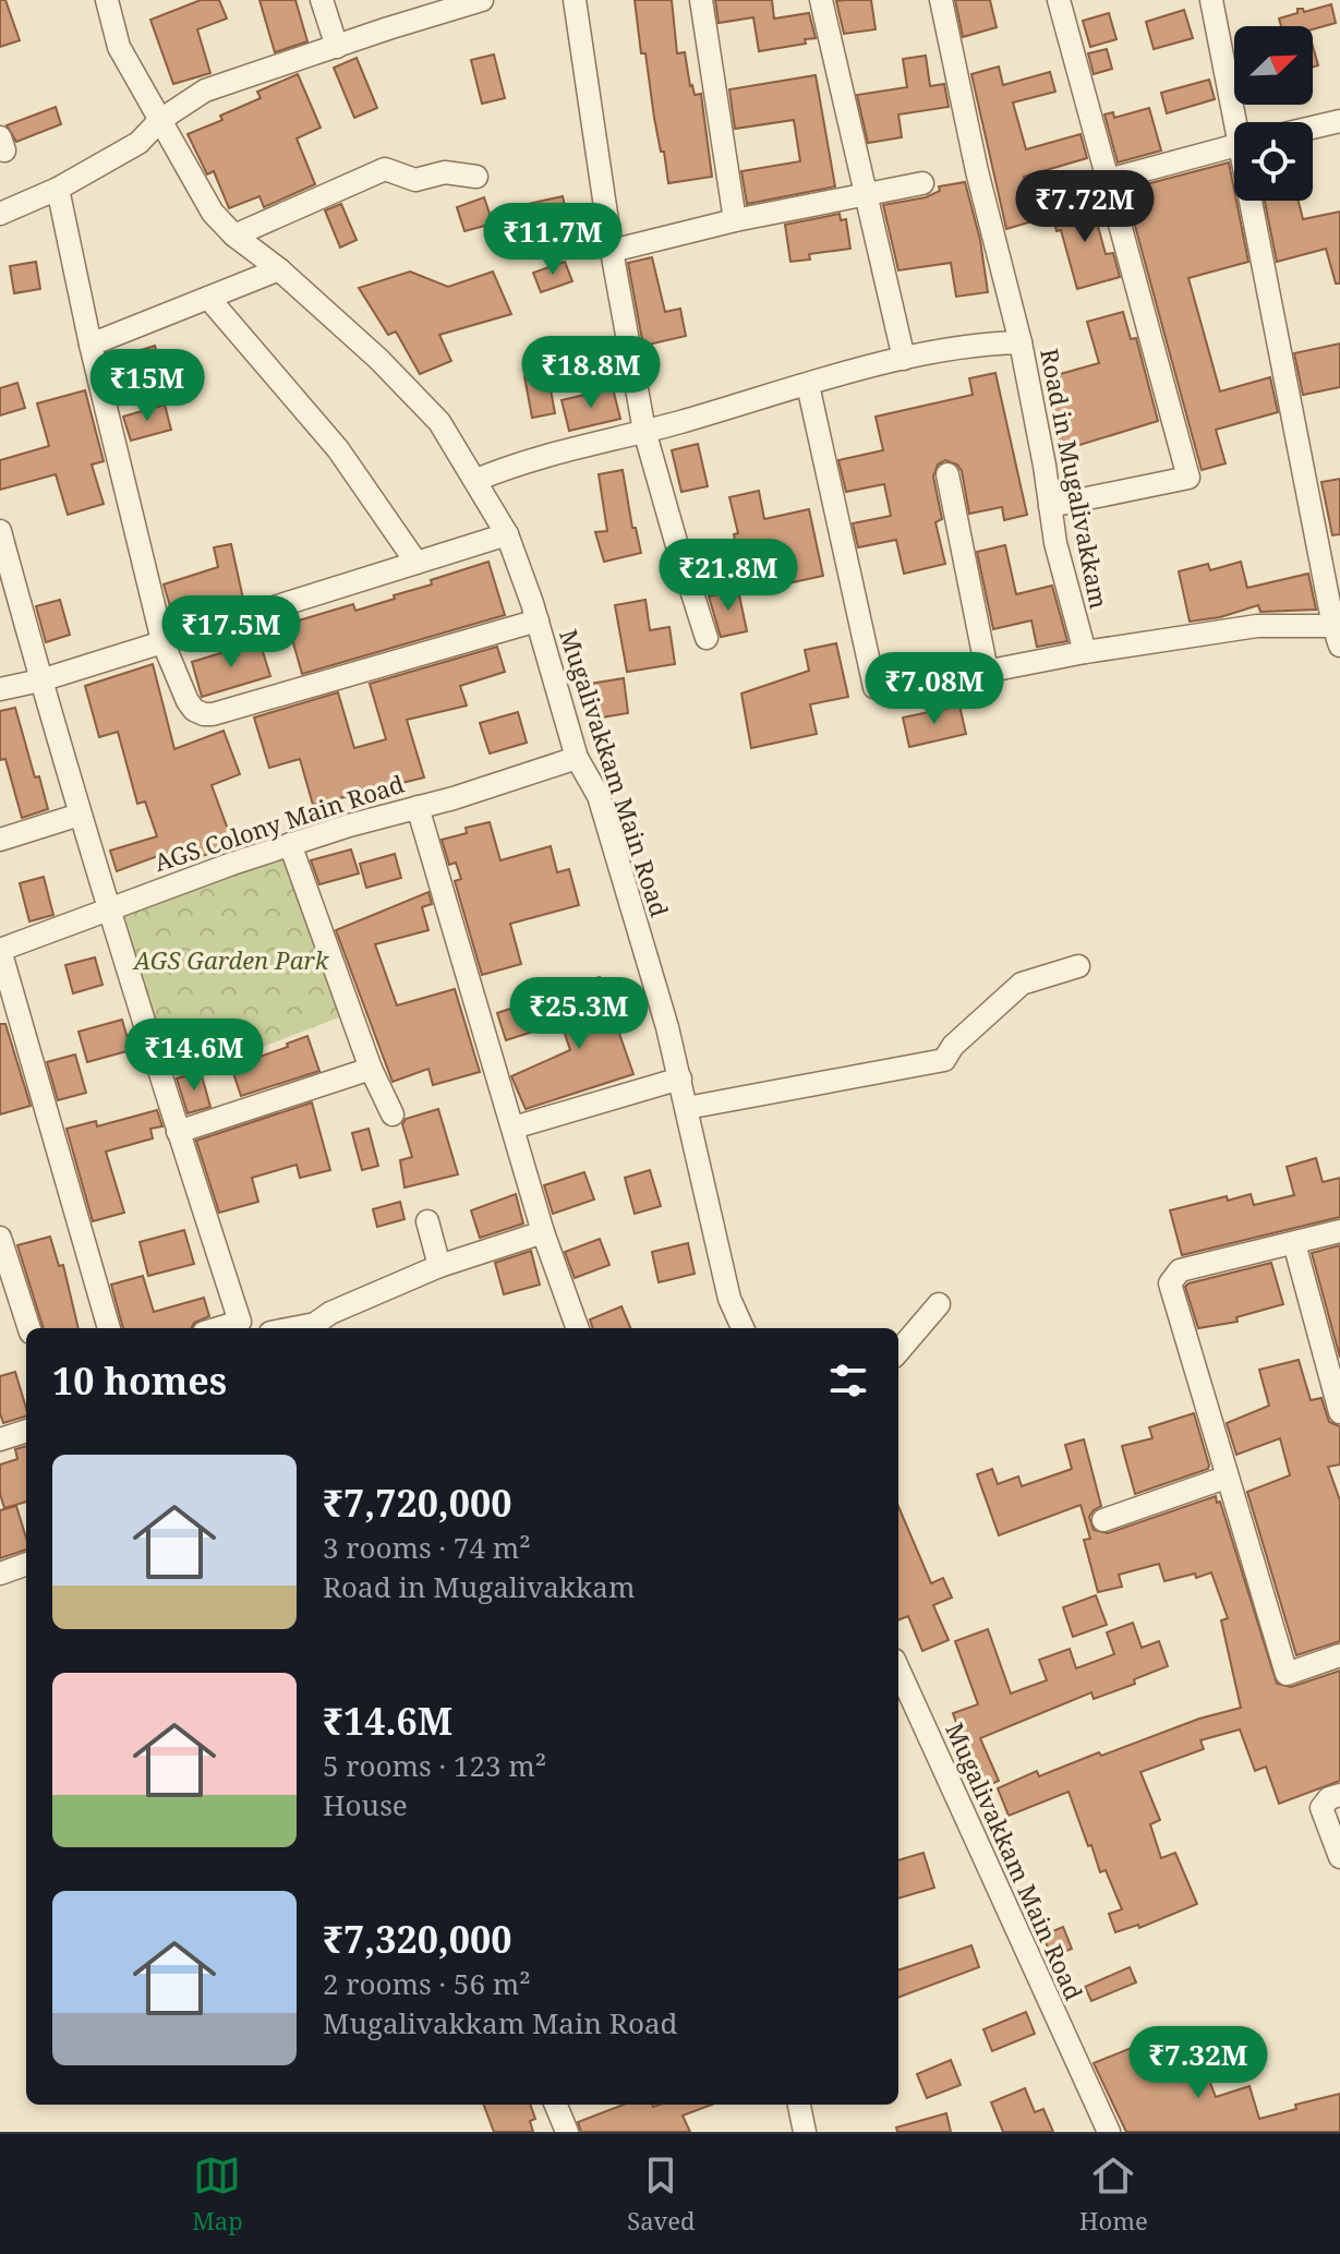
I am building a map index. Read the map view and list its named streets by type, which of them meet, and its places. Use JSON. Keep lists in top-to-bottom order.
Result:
{
  "streets": {
    "street": ["Road in Mugalivakkam", "Mugalivakkam Main Road", "AGS Colony Main Road"]
  },
  "crossings": [
    ["Road in Mugalivakkam", "Mugalivakkam Main Road"],
    ["Mugalivakkam Main Road", "AGS Colony Main Road"]
  ],
  "parks": ["AGS Garden Park"],
  "north": "top right",
  "page": {
    "price": [
      "₹7.72M",
      "₹11.7M",
      "₹18.8M",
      "₹15M",
      "₹21.8M",
      "₹17.5M",
      "₹7.08M",
      "₹25.3M",
      "₹14.6M",
      "₹7.32M"
    ],
    "heading": "10 homes",
    "list": [
      {
        "name": "₹7,720,000",
        "note": "3 rooms · 74 m² · Road in Mugalivakkam"
      },
      {
        "name": "₹14.6M",
        "note": "5 rooms · 123 m² · House"
      },
      {
        "name": "₹7,320,000",
        "note": "2 rooms · 56 m² · Mugalivakkam Main Road"
      }
    ],
    "tabs": ["Map", "Saved", "Home"]
  }
}
